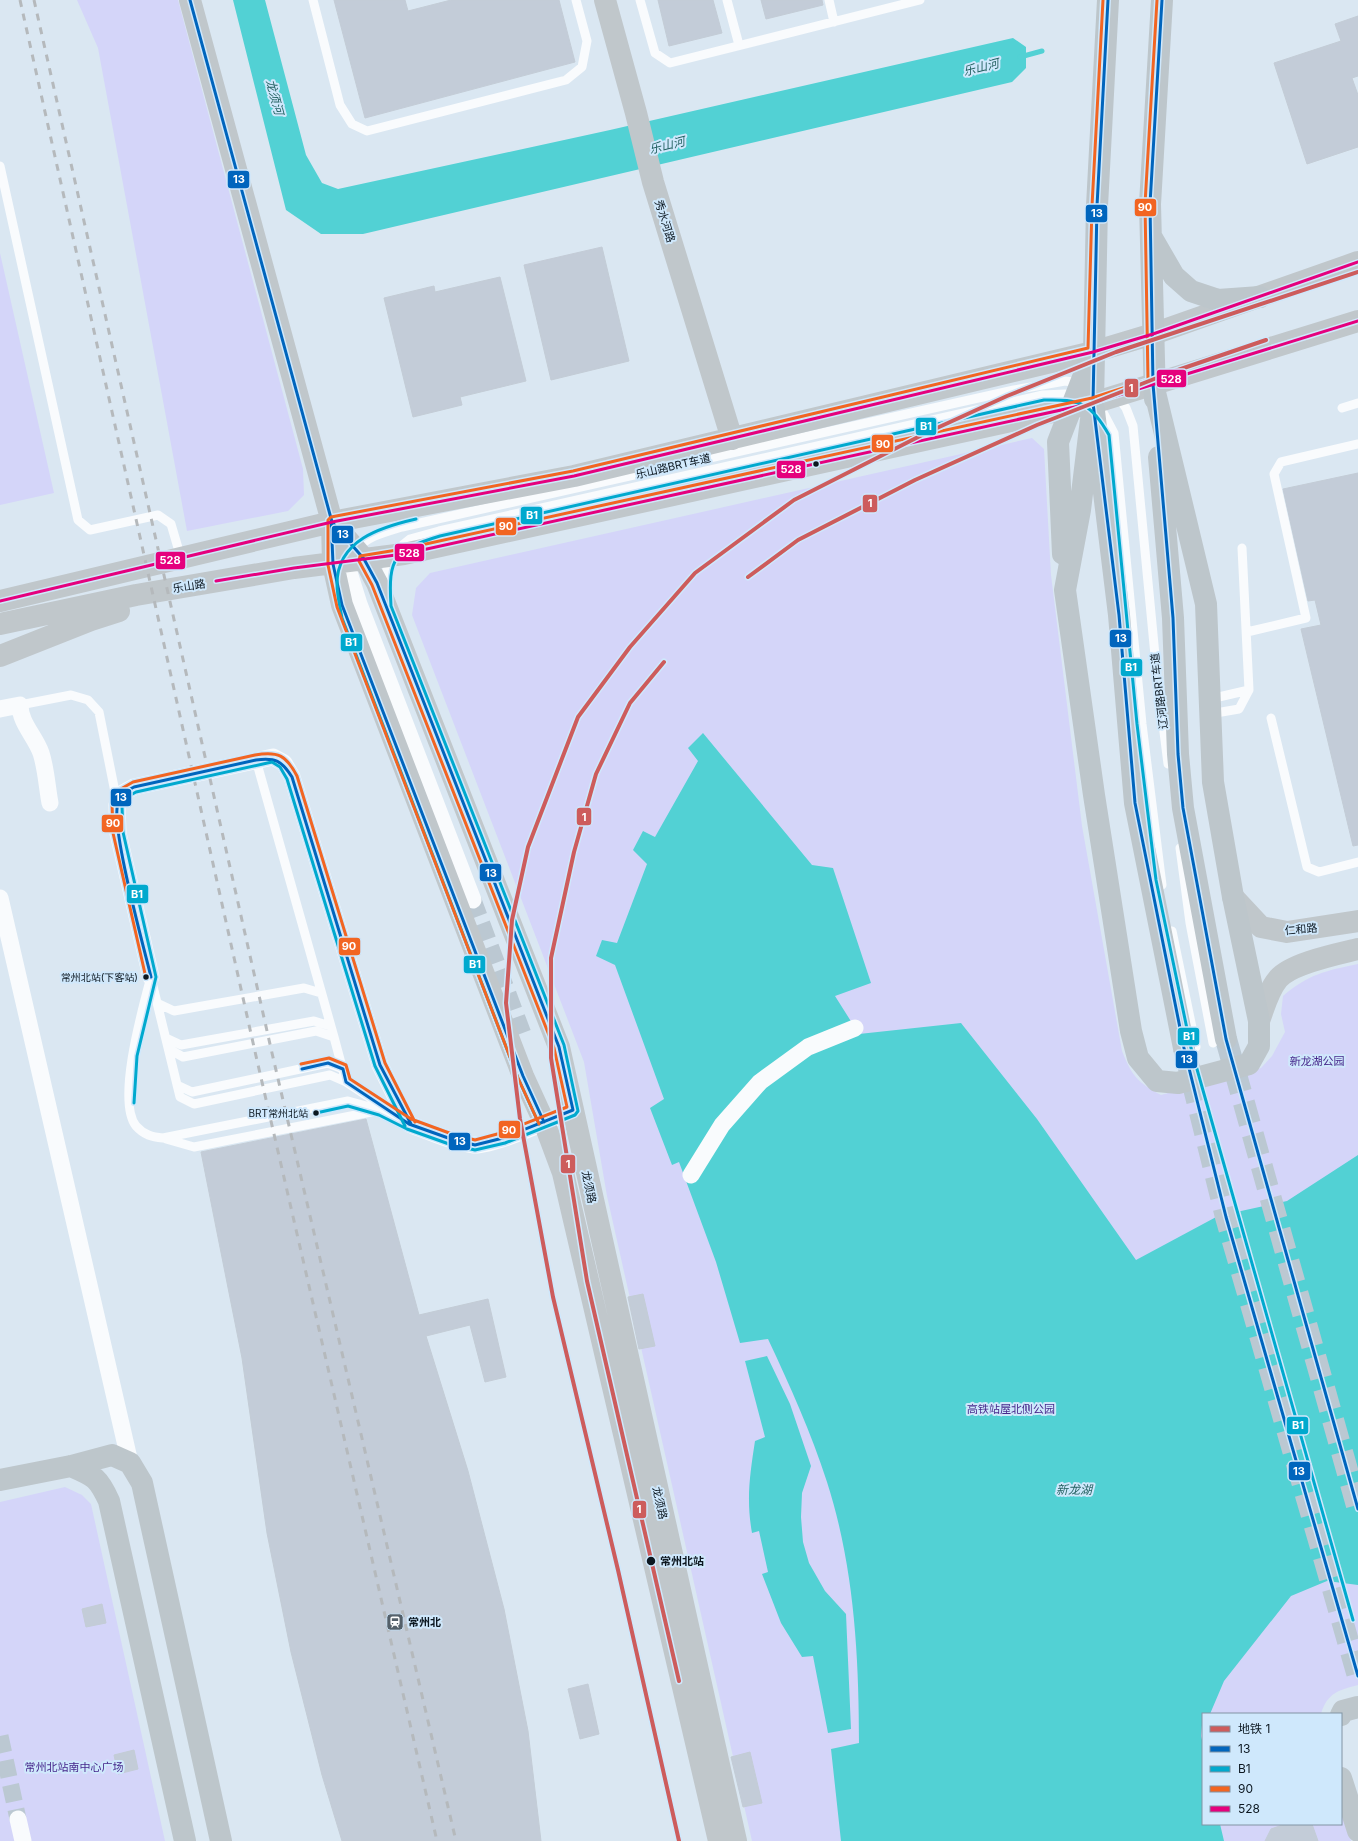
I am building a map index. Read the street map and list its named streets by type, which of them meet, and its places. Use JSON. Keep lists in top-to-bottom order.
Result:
{
  "streets": {
    "street": [
      "秀水河路",
      "乐山路",
      "仁和路",
      "龙须路"
    ],
    "lane": ["乐山路BRT车道", "辽河路BRT车道"]
  },
  "crossings": [
    ["乐山路BRT车道", "乐山路"],
    ["乐山路BRT车道", "龙须路"],
    ["乐山路", "辽河路BRT车道"],
    ["乐山路", "龙须路"]
  ],
  "water": ["乐山河", "龙须河", "新龙湖"],
  "parks": ["新龙湖公园", "高铁站屋北侧公园", "常州北站南中心广场"],
  "places": {
    "other": ["常州北站(下客站)", "BRT常州北站", "常州北站"],
    "station": ["常州北"]
  },
  "lines": [
    "transit line 13",
    "transit line 90",
    "transit line 528",
    "metro line 1",
    "transit line B1"
  ],
  "legend": [
    "地铁 1",
    "13",
    "B1",
    "90",
    "528"
  ]
}
